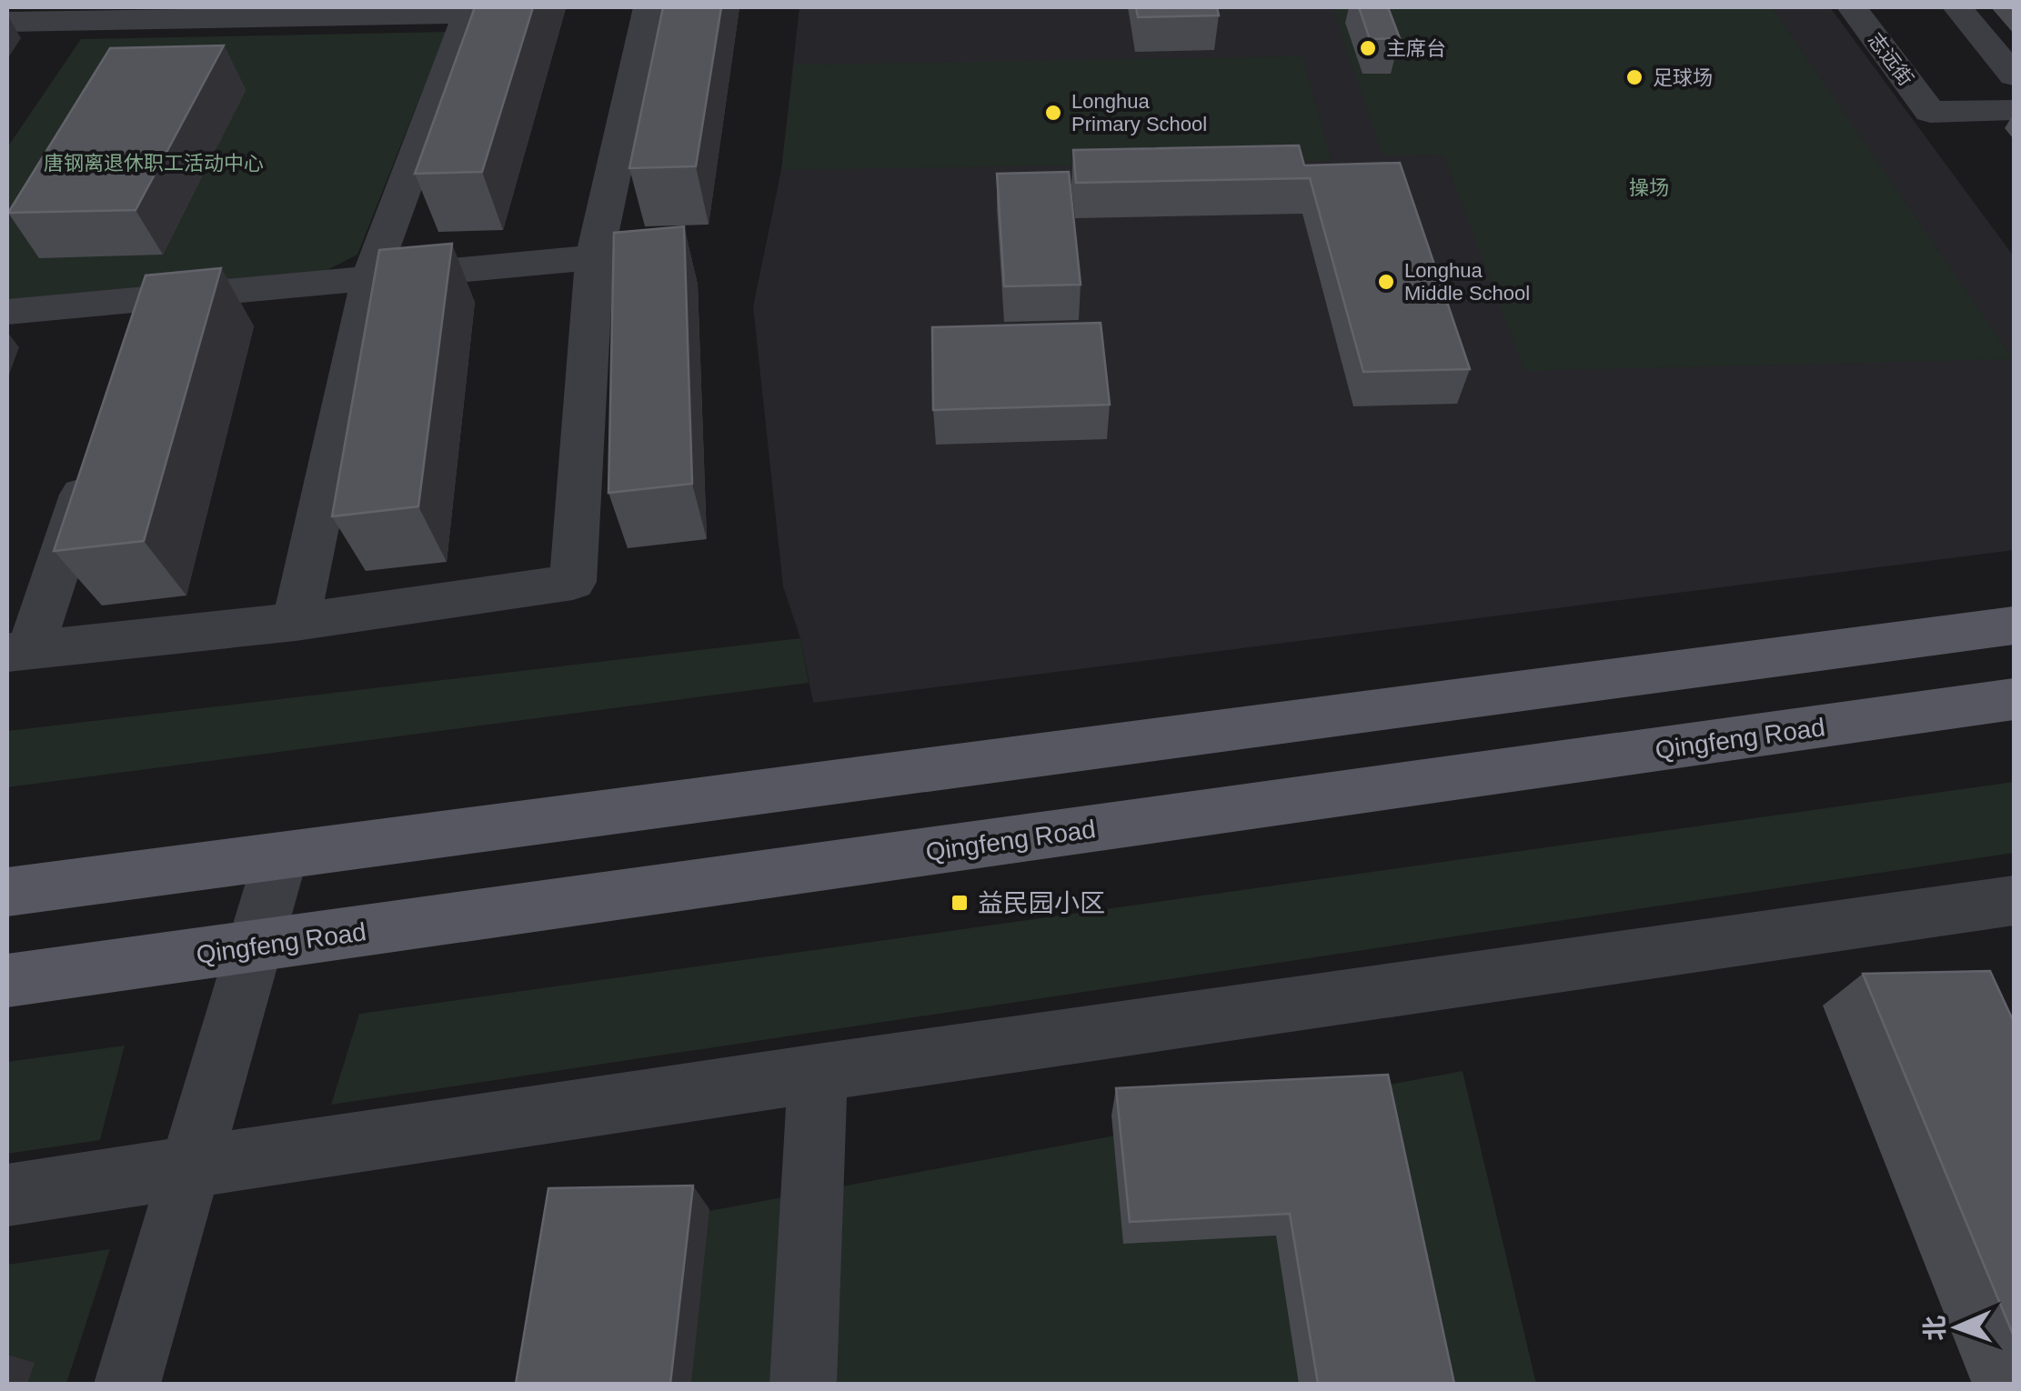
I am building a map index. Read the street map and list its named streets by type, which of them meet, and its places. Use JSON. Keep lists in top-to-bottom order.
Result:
{
  "streets": {
    "main road": ["Qingfeng Road"],
    "street": ["志远街"]
  },
  "parks": ["唐钢离退休职工活动中心", "操场"],
  "places": {
    "other": [
      "主席台",
      "足球场",
      "Longhua Primary School",
      "Longhua Middle School"
    ],
    "transit": ["益民园小区"]
  },
  "north": "left"
}
